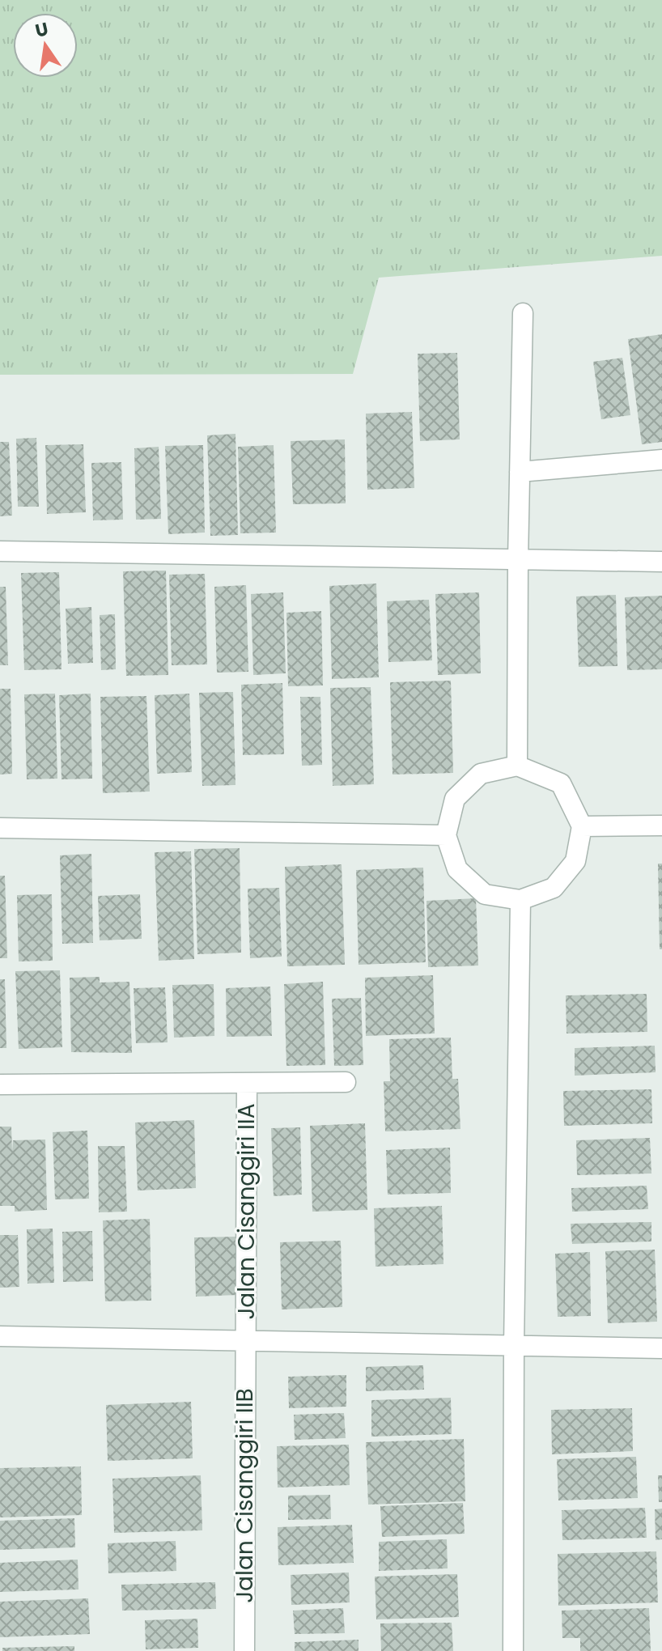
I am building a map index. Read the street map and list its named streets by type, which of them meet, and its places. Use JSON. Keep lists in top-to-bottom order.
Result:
{
  "streets": {
    "street": ["Jalan Cisanggiri IIA", "Jalan Cisanggiri IIB"]
  },
  "crossings": [
    ["Jalan Cisanggiri IIA", "Jalan Cisanggiri IIB"]
  ],
  "north": "top"
}
